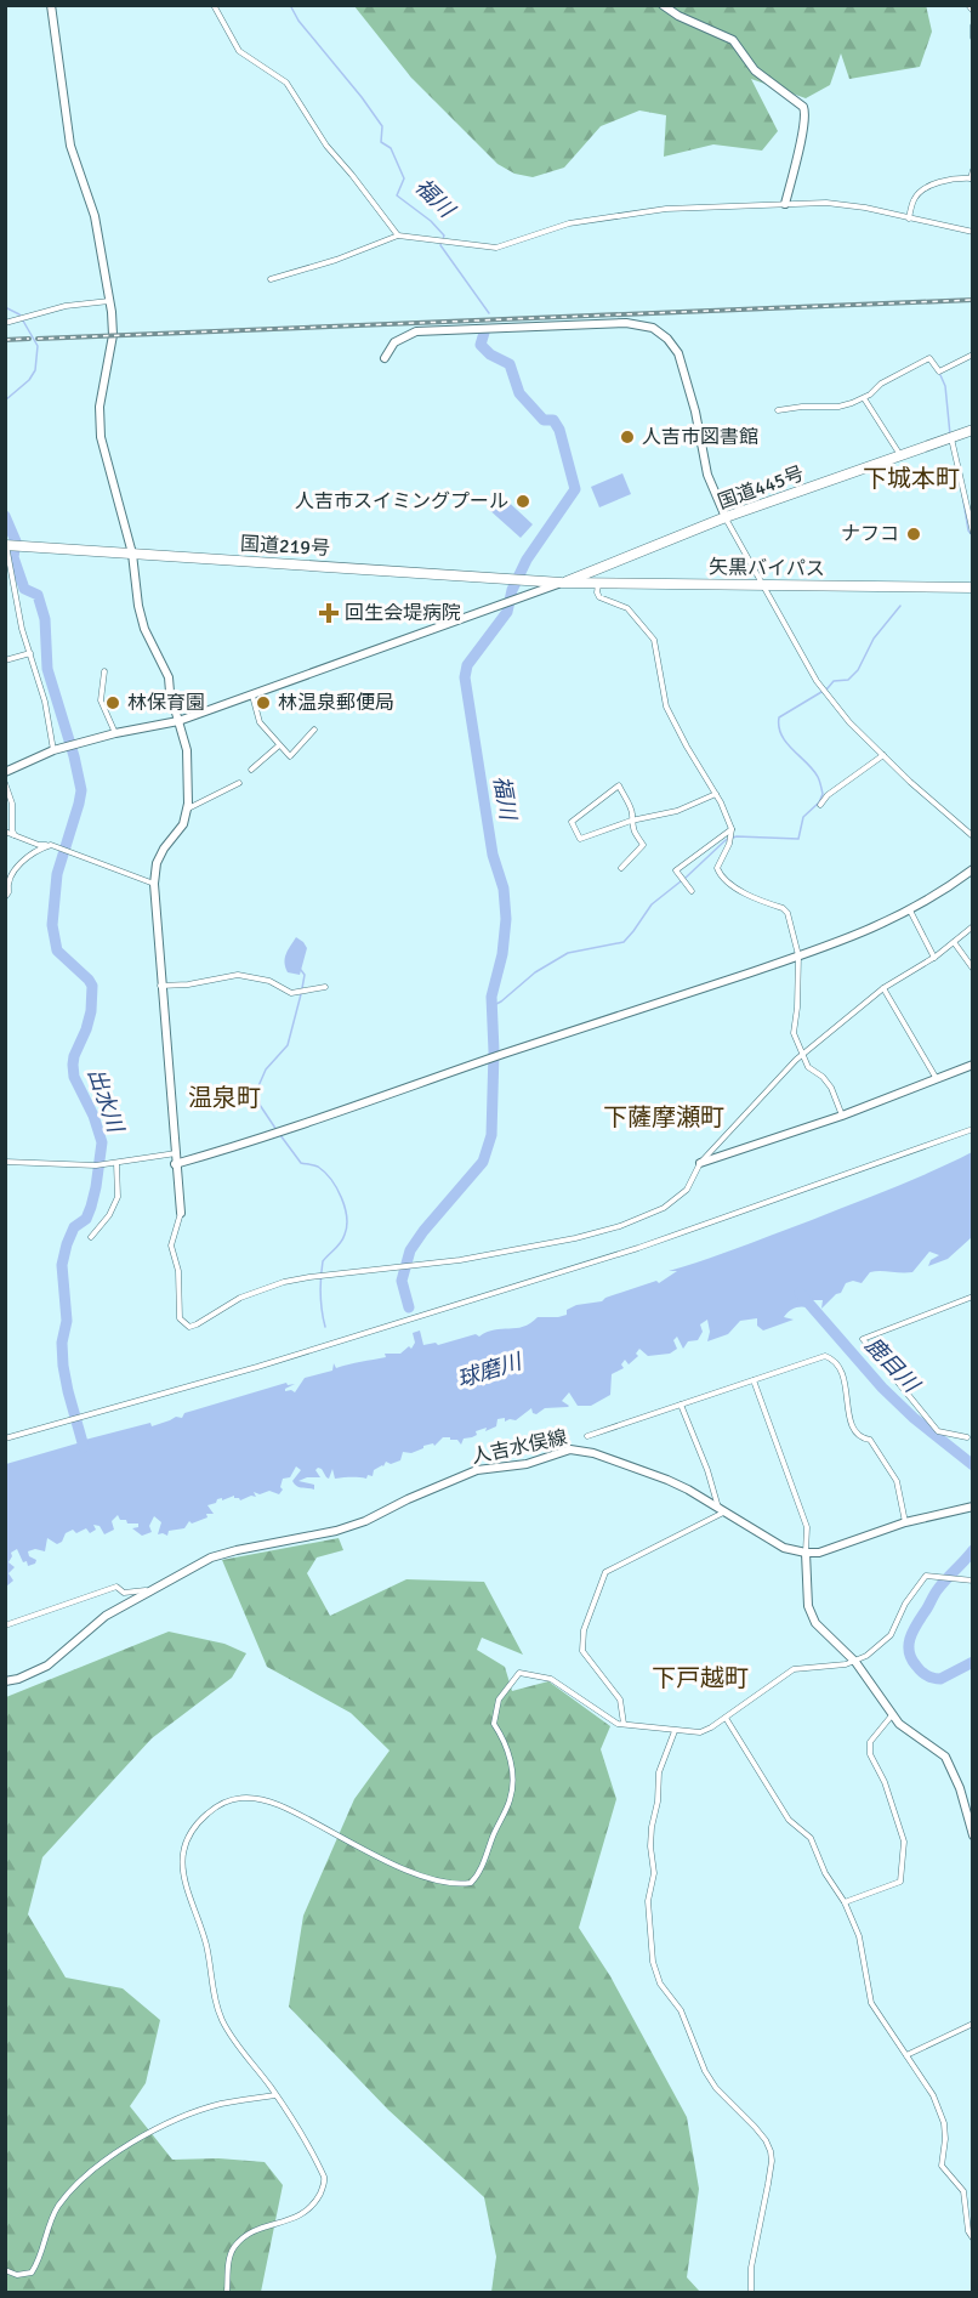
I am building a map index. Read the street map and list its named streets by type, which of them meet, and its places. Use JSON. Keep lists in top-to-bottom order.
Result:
{
  "streets": {
    "highway": ["国道445号", "国道219号", "矢黒バイパス"],
    "street": ["人吉水俣線"]
  },
  "crossings": [
    ["国道445号", "国道219号"],
    ["国道445号", "矢黒バイパス"],
    ["国道219号", "矢黒バイパス"]
  ],
  "districts": [
    "下城本町",
    "温泉町",
    "下薩摩瀬町",
    "下戸越町"
  ],
  "water": [
    "福川",
    "出水川",
    "鹿目川",
    "球磨川"
  ],
  "places": {
    "other": [
      "人吉市図書館",
      "人吉市スイミングプール",
      "ナフコ",
      "林保育園",
      "林温泉郵便局"
    ],
    "health": ["回生会堤病院"]
  }
}
